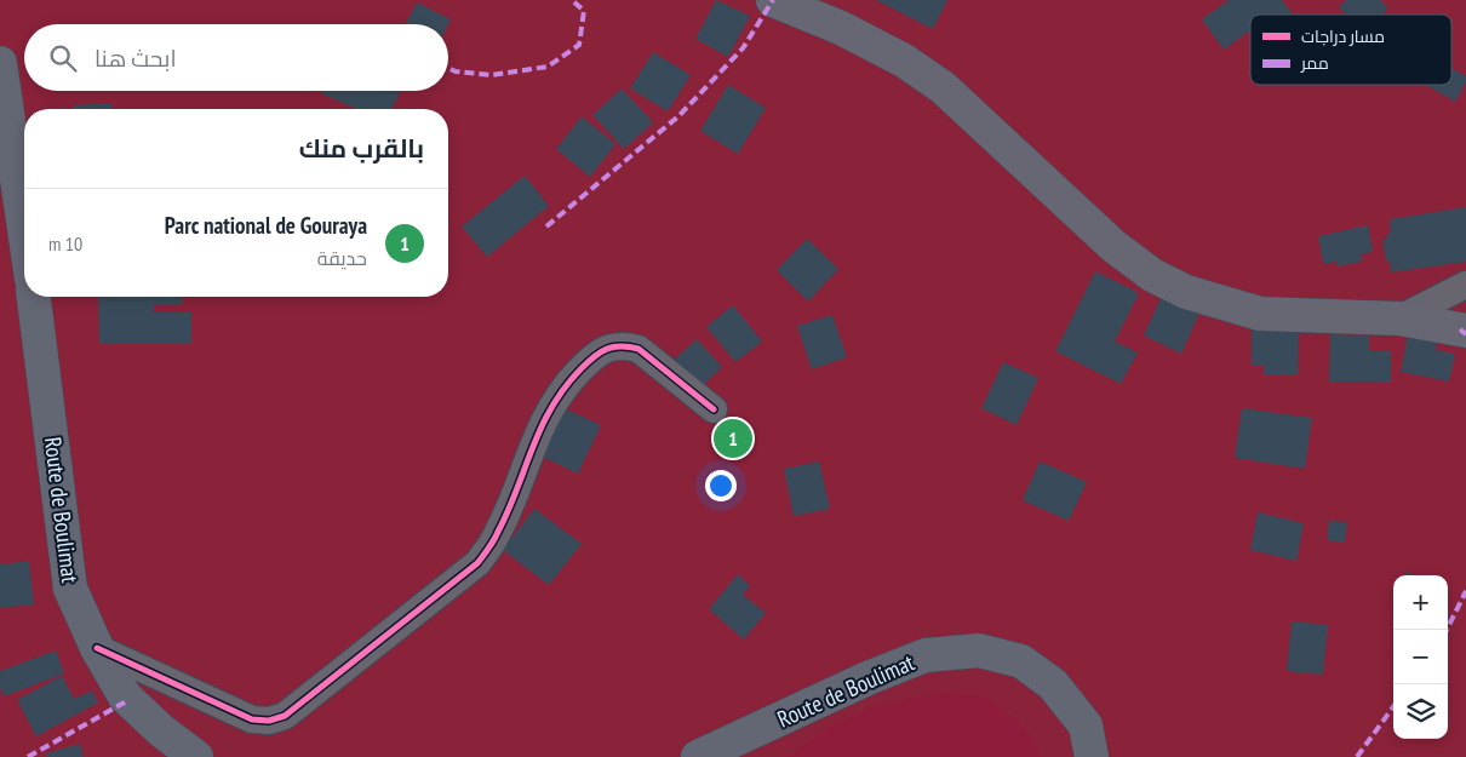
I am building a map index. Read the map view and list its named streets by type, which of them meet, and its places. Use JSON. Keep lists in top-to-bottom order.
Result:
{
  "streets": {
    "main road": ["Route de Boulimat"]
  },
  "legend": ["مسار دراجات", "ممر"],
  "page": {
    "search": "ابحث هنا",
    "heading": "بالقرب منك",
    "list": [
      {
        "mark": "1",
        "name": "Parc national de Gouraya",
        "note": "حديقة",
        "value": "10 m"
      }
    ],
    "pins": "1",
    "map_buttons": ["+", "−"]
  }
}
